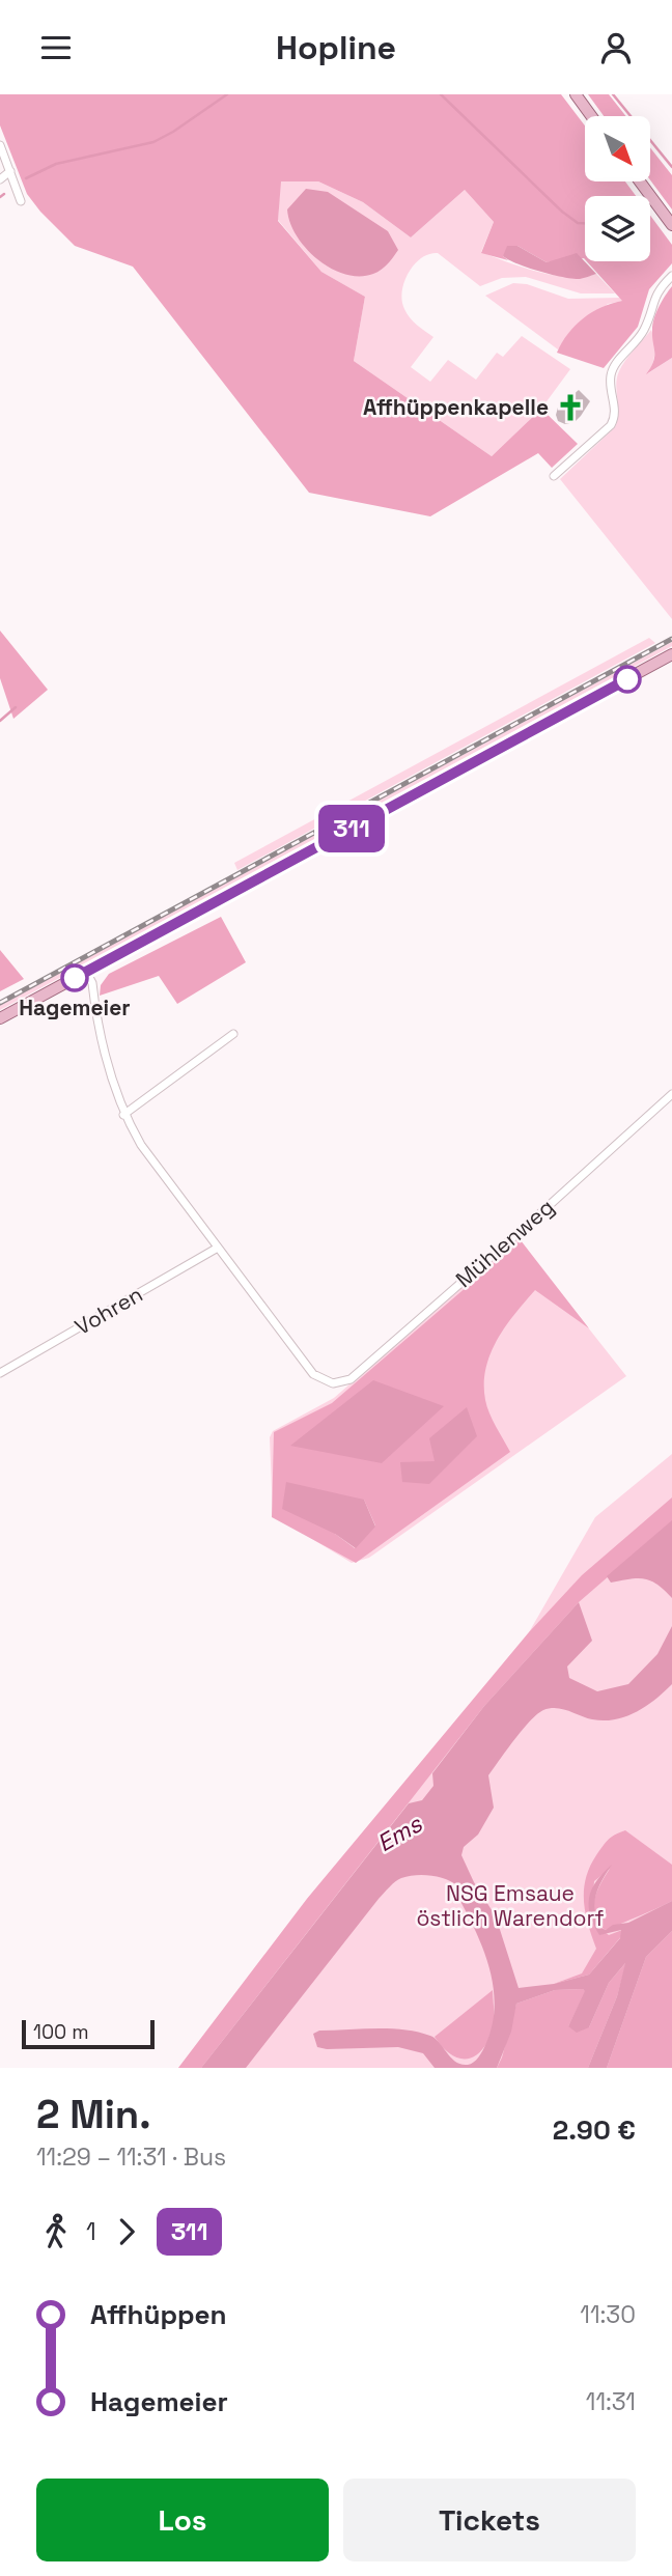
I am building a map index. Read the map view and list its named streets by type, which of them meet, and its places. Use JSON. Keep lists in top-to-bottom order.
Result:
{
  "streets": {
    "street": ["Mühlenweg", "Vohren"]
  },
  "crossings": [
    ["Mühlenweg", "Vohren"]
  ],
  "water": ["Ems"],
  "parks": ["NSG Emsaue östlich Warendorf"],
  "places": {
    "church": ["Affhüppenkapelle"],
    "other": ["Hagemeier"]
  },
  "lines": ["bus line 311"],
  "scale_bar": "100 m",
  "north": "bottom right",
  "page": {
    "header": "Hopline",
    "on_map": "311",
    "scale": "100 m",
    "heading": ["2 Min.", "11:29 – 11:31 · Bus", "2.90 €"],
    "legs": ["1", "311"],
    "list": [
      {
        "name": "Affhüppen",
        "value": "11:30"
      },
      {
        "name": "Hagemeier",
        "value": "11:31"
      }
    ],
    "buttons": ["Los", "Tickets"]
  }
}
